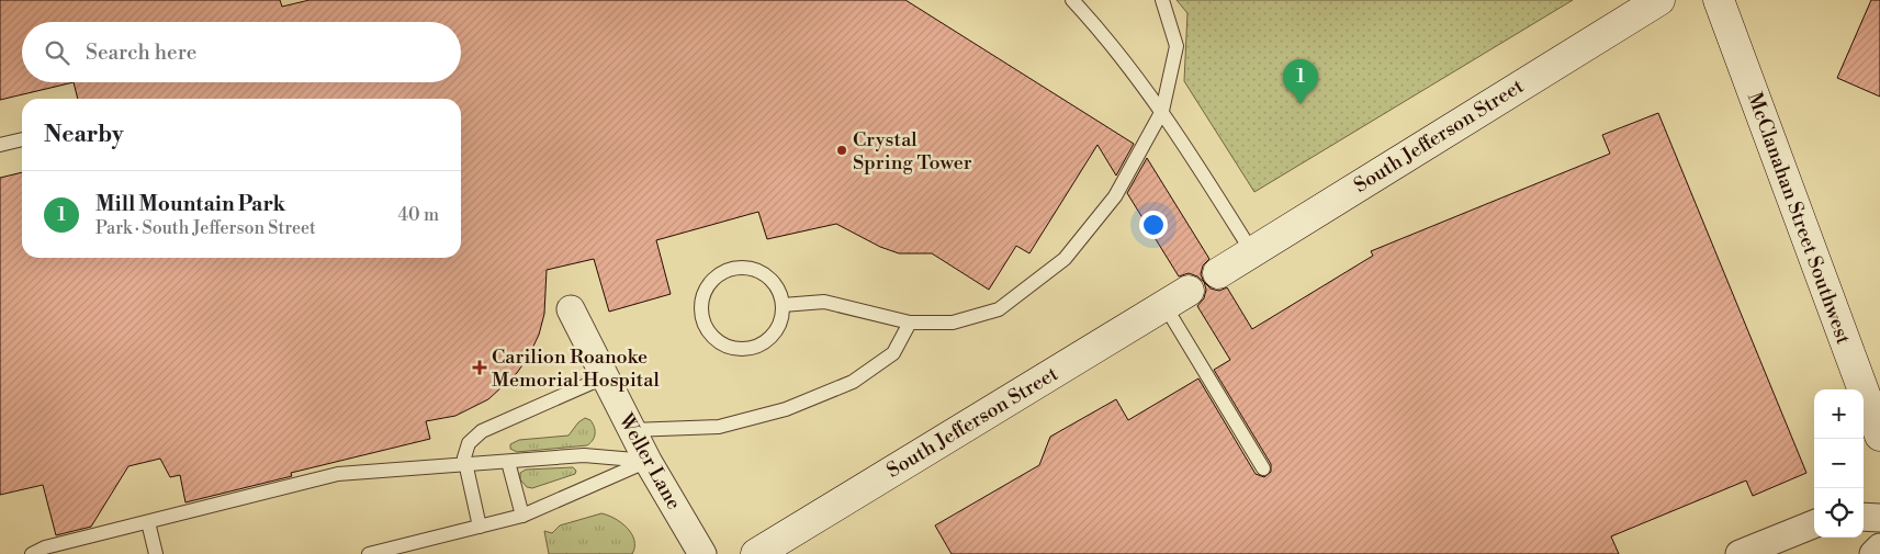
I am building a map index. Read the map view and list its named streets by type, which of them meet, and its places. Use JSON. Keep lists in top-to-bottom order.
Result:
{
  "streets": {
    "main road": ["South Jefferson Street", "McClanahan Street Southwest"],
    "street": ["Weller Lane"]
  },
  "places": {
    "other": ["Crystal Spring Tower"],
    "health": ["Carilion Roanoke Memorial Hospital"]
  },
  "page": {
    "search": "Search here",
    "pins": "1",
    "heading": "Nearby",
    "list": [
      {
        "mark": "1",
        "name": "Mill Mountain Park",
        "note": "Park · South Jefferson Street",
        "value": "40 m"
      }
    ],
    "map_buttons": ["+", "−"]
  }
}
